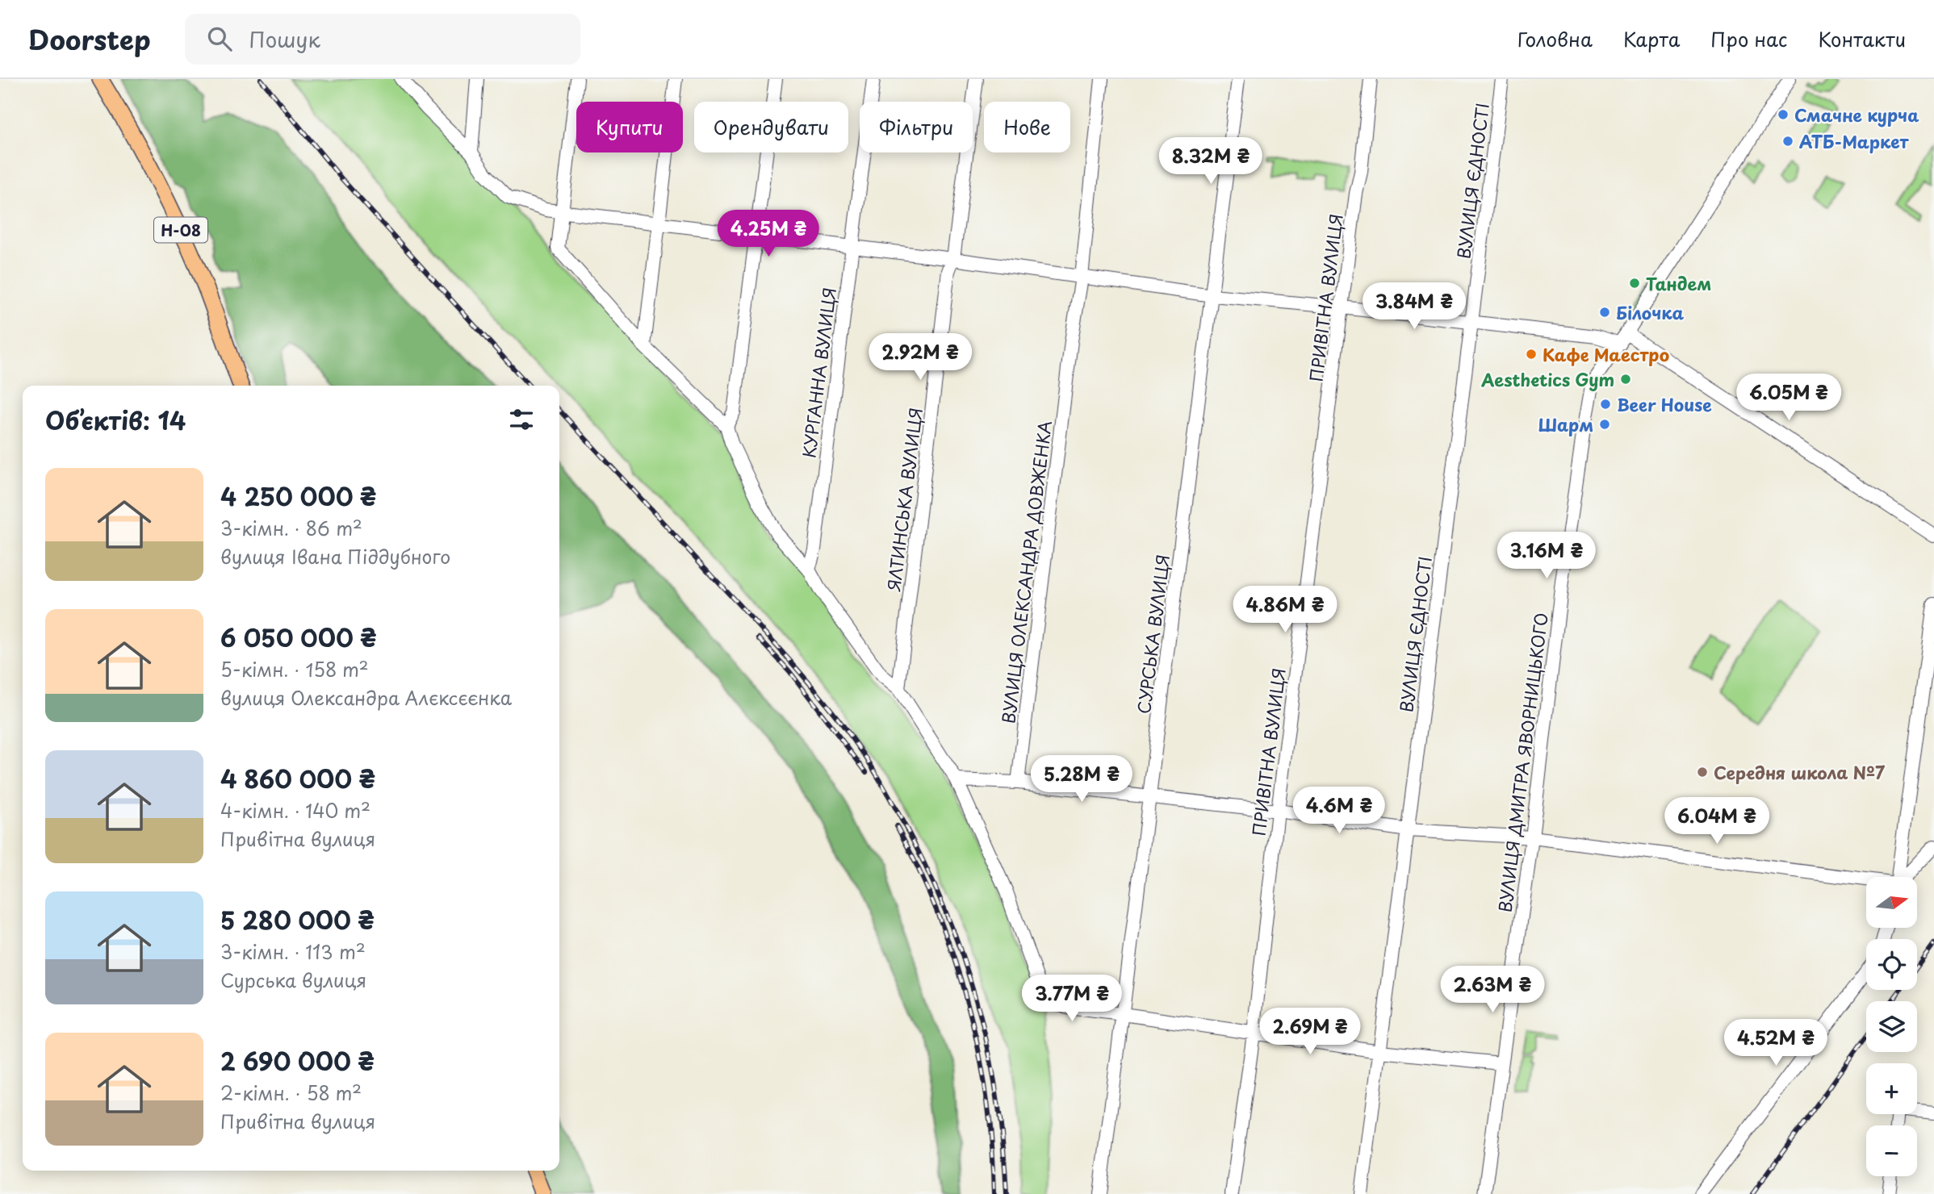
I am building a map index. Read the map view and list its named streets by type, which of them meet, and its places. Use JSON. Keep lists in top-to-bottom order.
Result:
{
  "streets": {
    "main road": ["Н-08"],
    "street": [
      "ВУЛИЦЯ ЄДНОСТІ",
      "ПРИВІТНА ВУЛИЦЯ",
      "КУРГАННА ВУЛИЦЯ",
      "ЯЛТИНСЬКА ВУЛИЦЯ",
      "ВУЛИЦЯ ОЛЕКСАНДРА ДОВЖЕНКА",
      "СУРСЬКА ВУЛИЦЯ",
      "ВУЛИЦЯ ДМИТРА ЯВОРНИЦЬКОГО"
    ]
  },
  "places": [
    "Смачне курча",
    "АТБ-Маркет",
    "Тандем",
    "Білочка",
    "Кафе Маестро",
    "Aesthetics Gym",
    "Beer House",
    "Шарм",
    "Середня школа №7"
  ],
  "north": "right",
  "page": {
    "header": "Doorstep",
    "search": "Пошук",
    "nav": [
      "Головна",
      "Карта",
      "Про нас",
      "Контакти"
    ],
    "chip": [
      "Купити",
      "Орендувати",
      "Фільтри",
      "Нове"
    ],
    "price": [
      "8.32M ₴",
      "4.25M ₴",
      "3.84M ₴",
      "2.92M ₴",
      "6.05M ₴",
      "3.16M ₴",
      "4.86M ₴",
      "5.28M ₴",
      "4.6M ₴",
      "6.04M ₴",
      "2.63M ₴",
      "3.77M ₴",
      "2.69M ₴",
      "4.52M ₴"
    ],
    "heading": "Об’єктів: 14",
    "list": [
      {
        "name": "4 250 000 ₴",
        "note": "3-кімн. · 86 m² · вулиця Івана Піддубного"
      },
      {
        "name": "6 050 000 ₴",
        "note": "5-кімн. · 158 m² · вулиця Олександра Алєксєєнка"
      },
      {
        "name": "4 860 000 ₴",
        "note": "4-кімн. · 140 m² · Привітна вулиця"
      },
      {
        "name": "5 280 000 ₴",
        "note": "3-кімн. · 113 m² · Сурська вулиця"
      },
      {
        "name": "2 690 000 ₴",
        "note": "2-кімн. · 58 m² · Привітна вулиця"
      }
    ],
    "map_buttons": ["+", "−"]
  }
}
